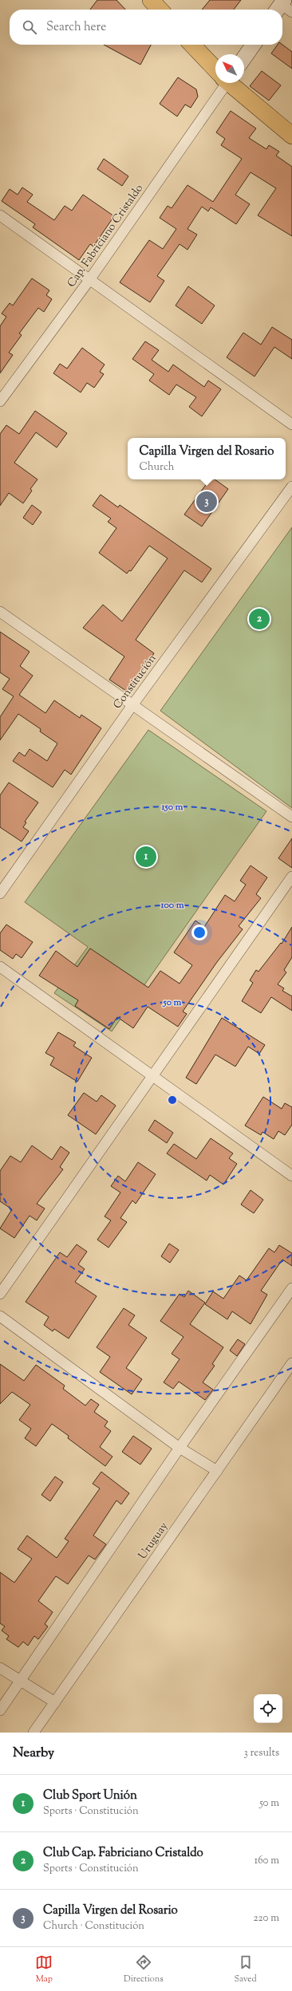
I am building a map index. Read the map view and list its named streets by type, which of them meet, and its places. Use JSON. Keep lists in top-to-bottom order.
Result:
{
  "streets": {
    "street": ["Cap. Fabriciano Cristaldo", "Constitución", "Uruguay"]
  },
  "north": "top left",
  "page": {
    "search": "Search here",
    "popup": ["Capilla Virgen del Rosario", "Church"],
    "pins": ["3", "2", "1"],
    "heading": ["Nearby", "3 results"],
    "list": [
      {
        "mark": "1",
        "name": "Club Sport Unión",
        "note": "Sports · Constitución",
        "value": "50 m"
      },
      {
        "mark": "2",
        "name": "Club Cap. Fabriciano Cristaldo",
        "note": "Sports · Constitución",
        "value": "160 m"
      },
      {
        "mark": "3",
        "name": "Capilla Virgen del Rosario",
        "note": "Church · Constitución",
        "value": "220 m"
      }
    ],
    "nav": ["Map", "Directions", "Saved"]
  },
  "rings": ["150 m", "100 m", "50 m"]
}
